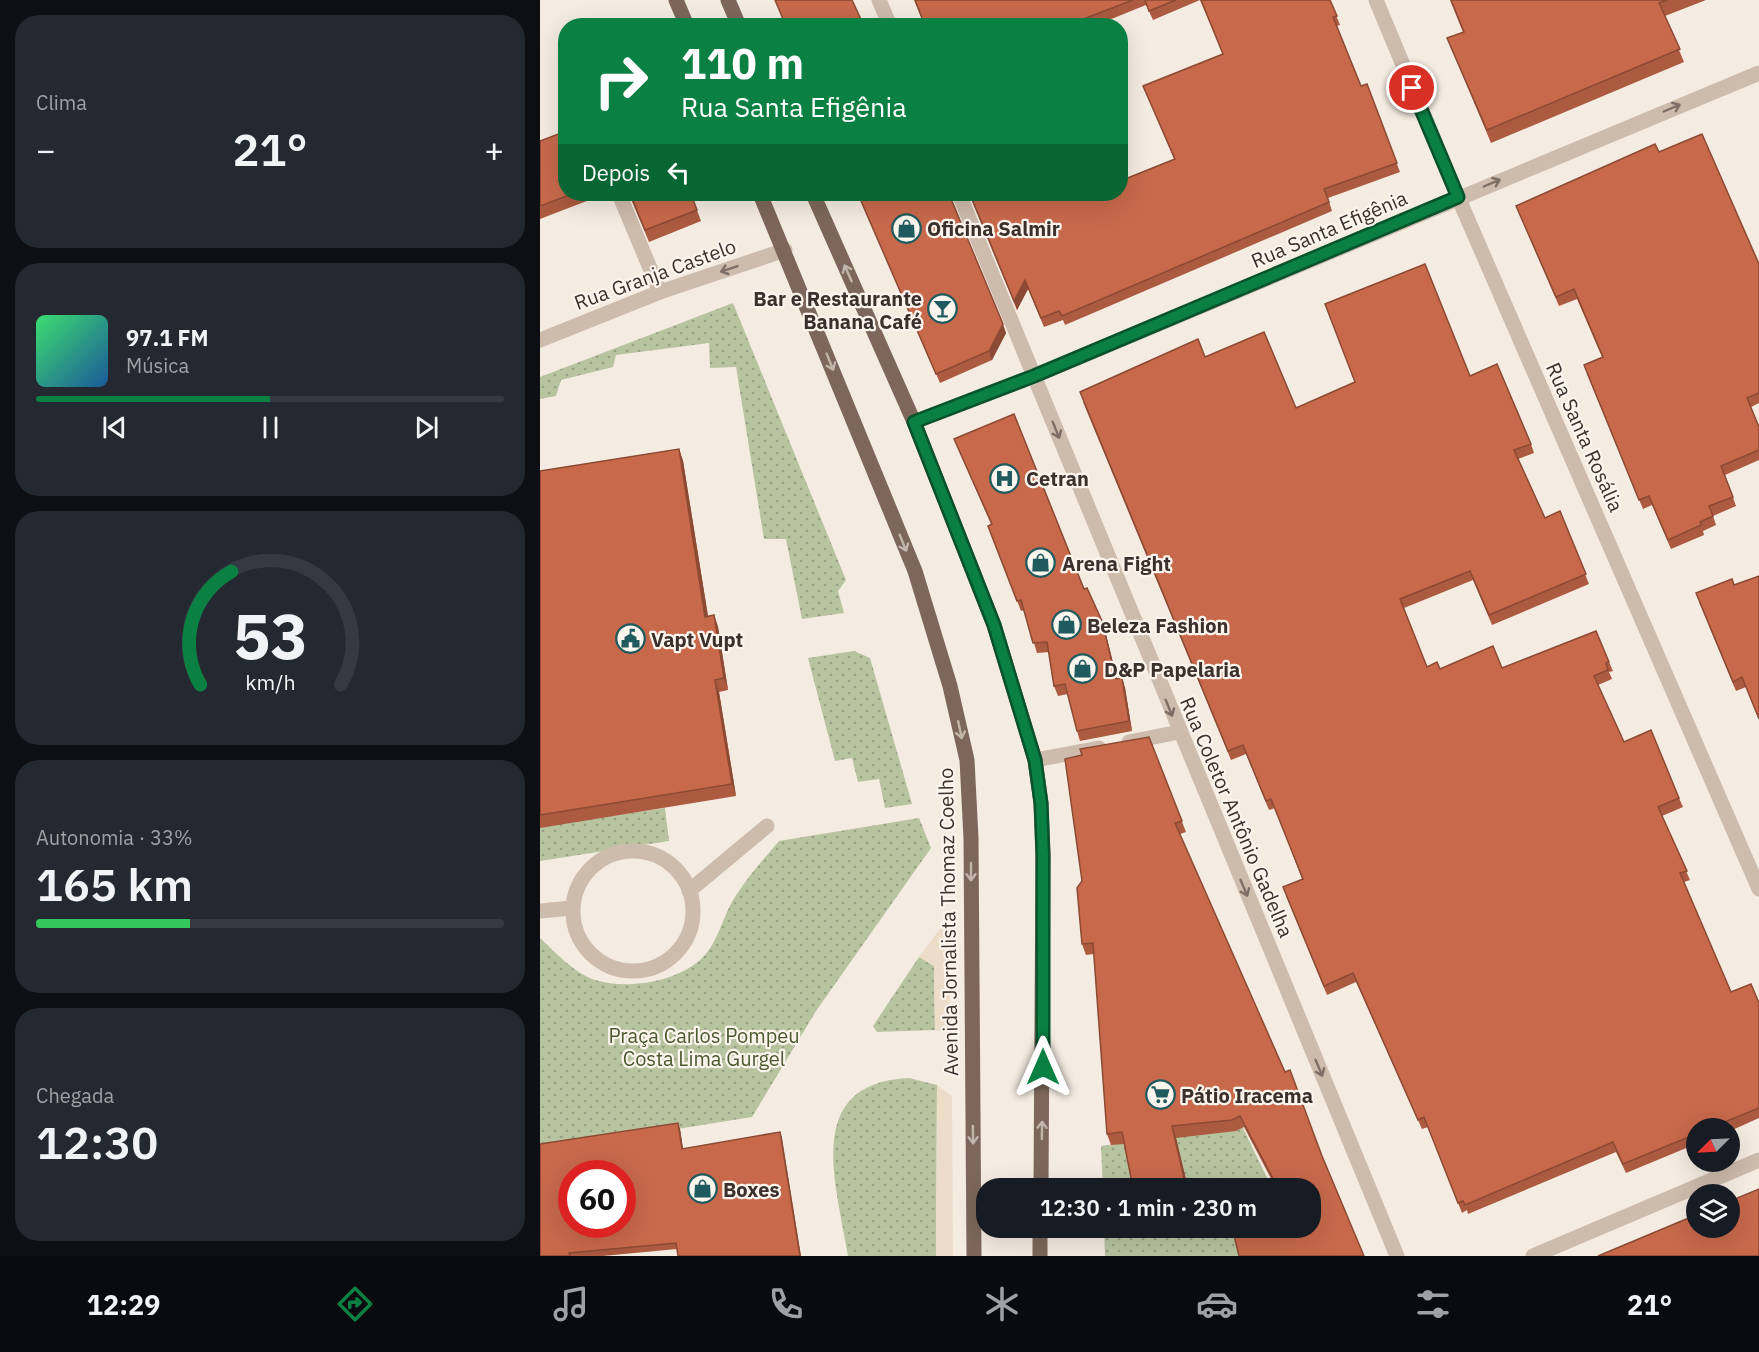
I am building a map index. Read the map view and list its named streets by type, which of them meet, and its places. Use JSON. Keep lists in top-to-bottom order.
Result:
{
  "streets": {
    "main road": ["Avenida Jornalista Thomaz Coelho"],
    "street": [
      "Rua Santa Efigênia",
      "Rua Granja Castelo",
      "Rua Santa Rosália",
      "Rua Coletor Antônio Gadelha"
    ]
  },
  "crossings": [
    ["Rua Santa Efigênia", "Rua Santa Rosália"],
    ["Rua Santa Efigênia", "Rua Coletor Antônio Gadelha"],
    ["Rua Granja Castelo", "Avenida Jornalista Thomaz Coelho"]
  ],
  "one_way": ["Rua Santa Efigênia", "Rua Granja Castelo", "Rua Coletor Antônio Gadelha"],
  "parks": ["Praça Carlos Pompeu Costa Lima Gurgel"],
  "places": {
    "shop": [
      "Oficina Salmir",
      "Arena Fight",
      "Beleza Fashion",
      "D&P Papelaria",
      "Boxes"
    ],
    "bar": ["Bar e Restaurante Banana Café"],
    "hospital": ["Cetran"],
    "public building": ["Vapt Vupt"],
    "supermarket": ["Pátio Iracema"]
  },
  "north": "bottom left",
  "page": {
    "tile": [
      "Clima",
      ["Autonomia · 33%", "165 km"],
      ["Chegada", "12:30"]
    ],
    "turn": ["110 m", "Rua Santa Efigênia"],
    "heat": ["−", "21°", "+"],
    "then": "Depois",
    "song": ["97.1 FM", "Música"],
    "limit": "60",
    "trip": "12:30 · 1 min · 230 m",
    "tabs": ["12:29", "21°"],
    "gauge": ["53", "km/h"]
  }
}
